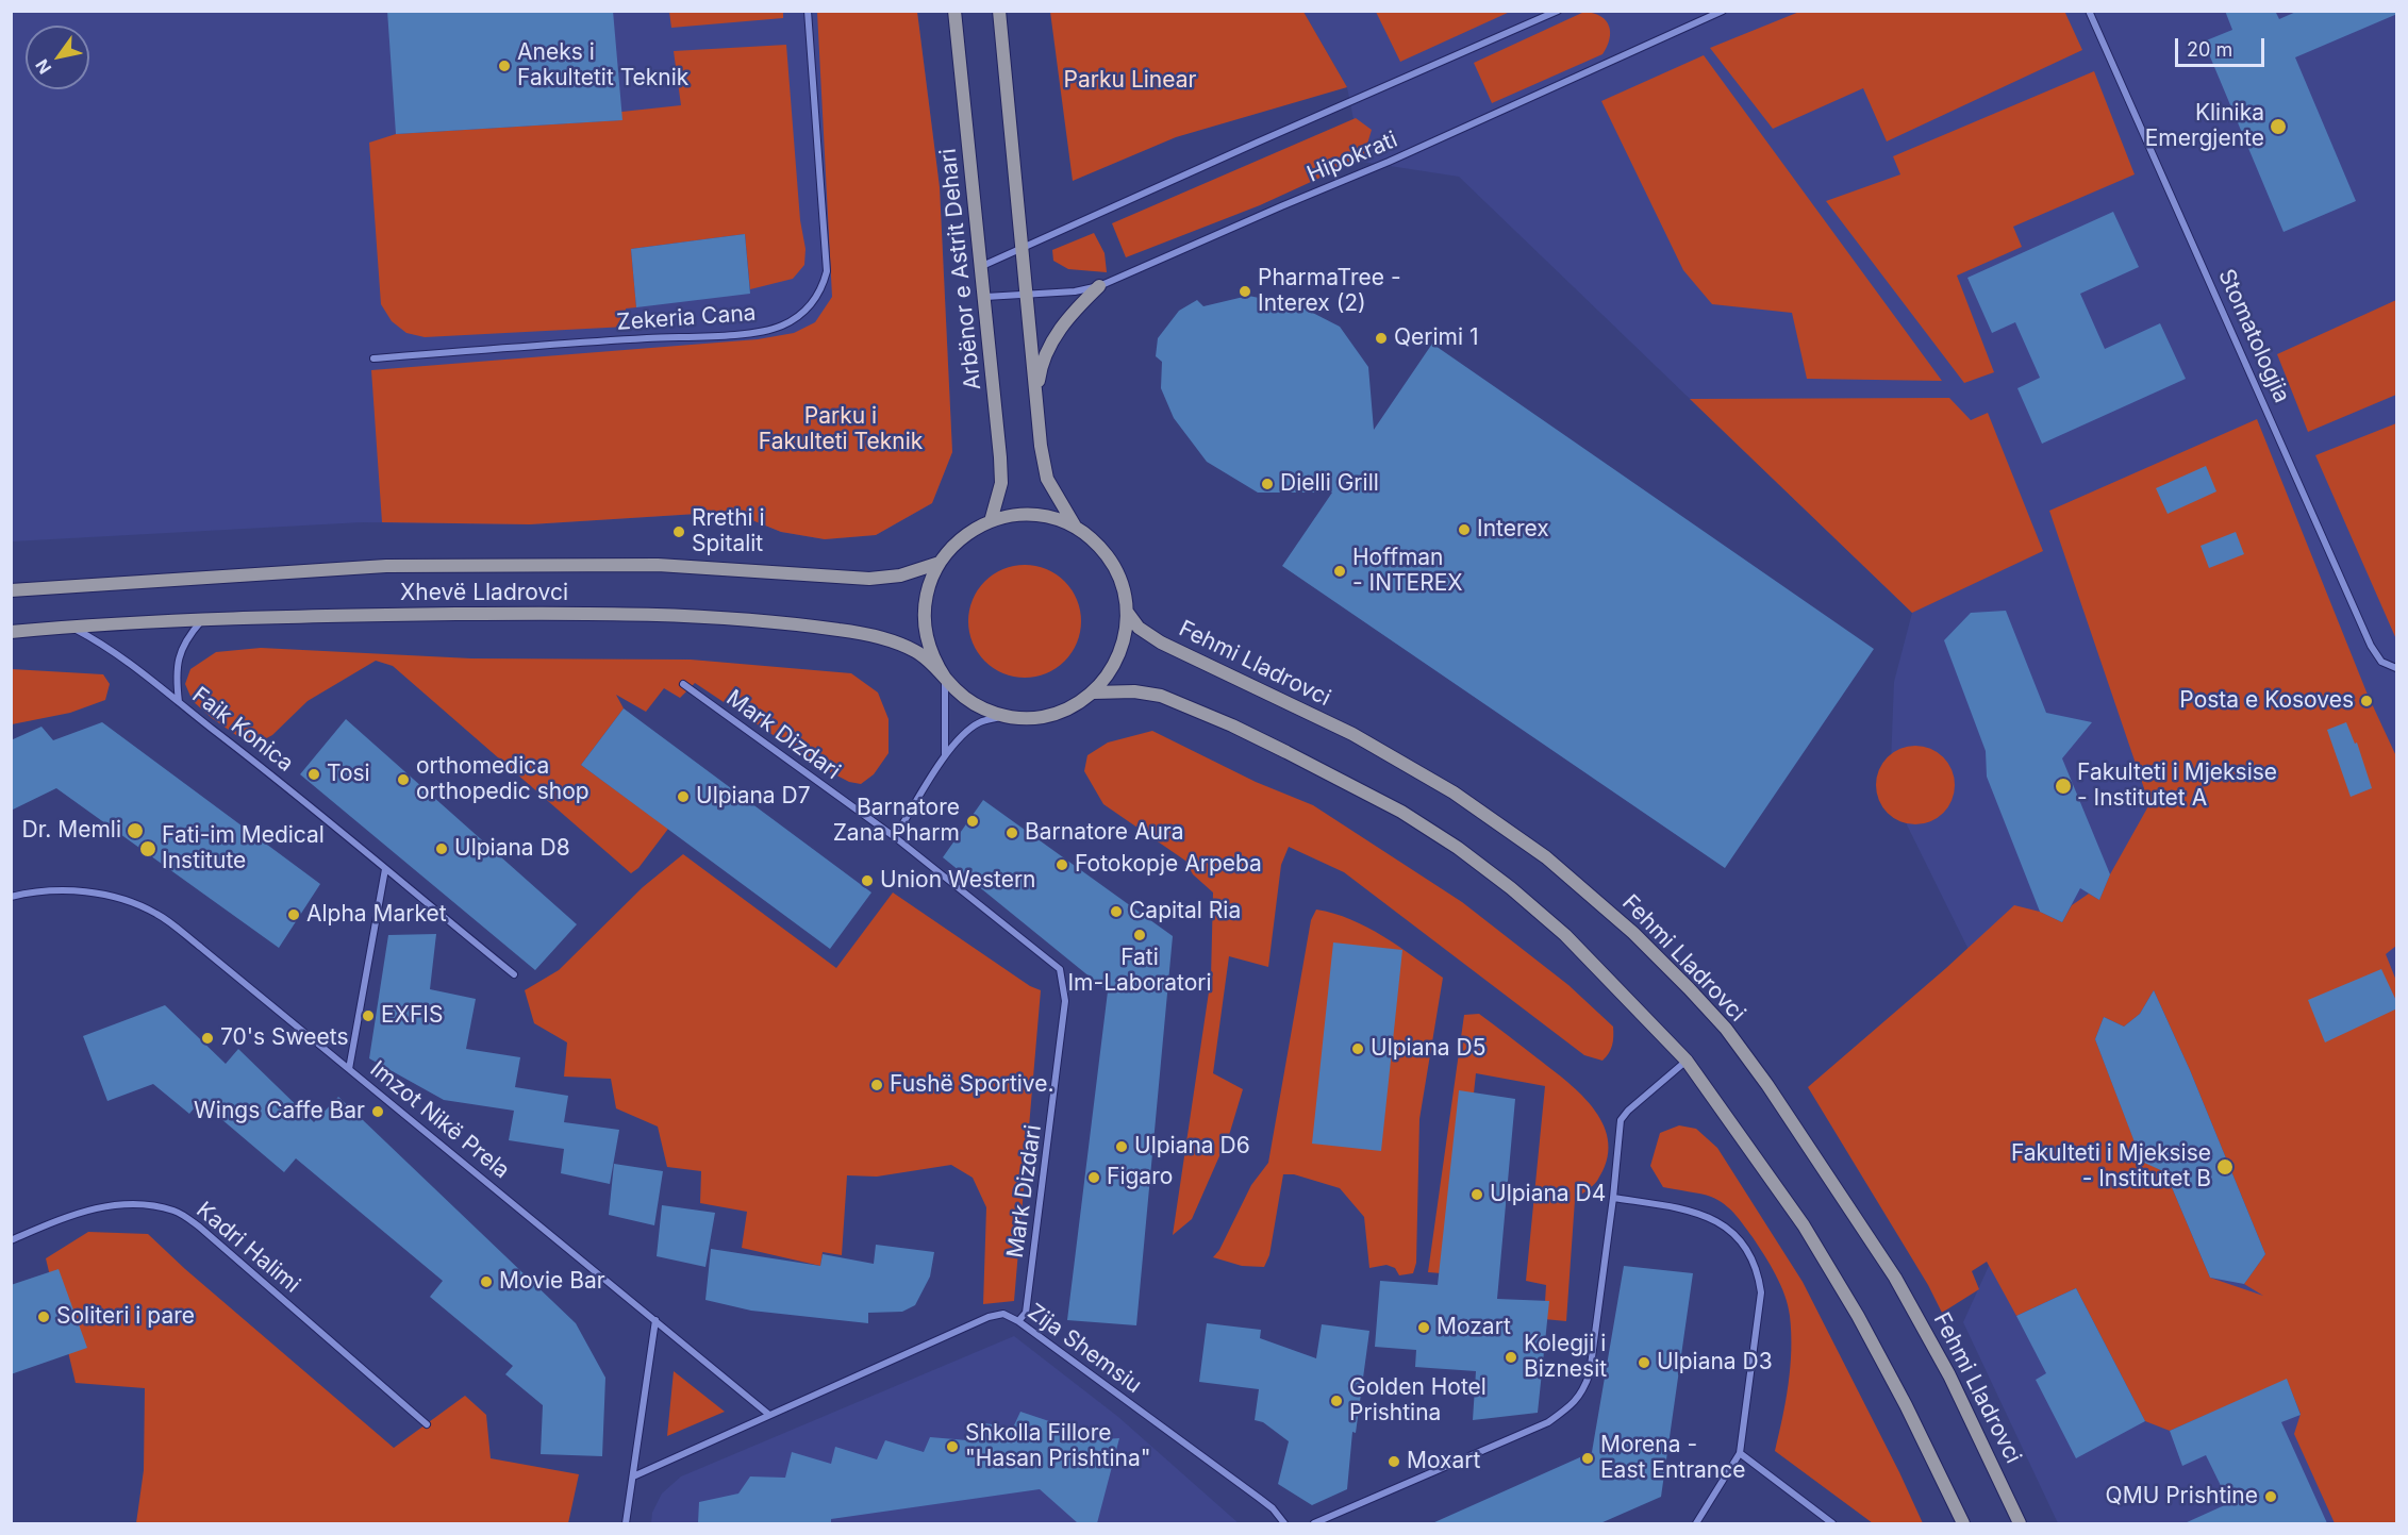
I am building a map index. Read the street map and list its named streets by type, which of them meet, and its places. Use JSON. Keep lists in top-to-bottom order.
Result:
{
  "streets": {
    "main road": ["Arbënor e Astrit Dehari", "Xhevë Lladrovci", "Fehmi Lladrovci"],
    "street": [
      "Hipokrati",
      "Zekeria Cana",
      "Stomatologjia",
      "Faik Konica",
      "Mark Dizdari",
      "Imzot Nikë Prela",
      "Kadri Halimi",
      "Zija Shemsiu"
    ]
  },
  "crossings": [
    ["Hipokrati", "Arbënor e Astrit Dehari"],
    ["Arbënor e Astrit Dehari", "Xhevë Lladrovci"],
    ["Arbënor e Astrit Dehari", "Fehmi Lladrovci"],
    ["Xhevë Lladrovci", "Fehmi Lladrovci"],
    ["Xhevë Lladrovci", "Faik Konica"],
    ["Mark Dizdari", "Zija Shemsiu"]
  ],
  "parks": ["Parku Linear", "Parku i Fakulteti Teknik"],
  "places": [
    "Aneks i Fakultetit Teknik",
    "Klinika Emergjente",
    "PharmaTree - Interex (2)",
    "Qerimi 1",
    "Dielli Grill",
    "Interex",
    "Rrethi i Spitalit",
    "Hoffman - INTEREX",
    "Posta e Kosoves",
    "Tosi",
    "orthomedica orthopedic shop",
    "Fakulteti i Mjeksise - Institutet A",
    "Ulpiana D7",
    "Barnatore Zana Pharm",
    "Dr. Memli",
    "Barnatore Aura",
    "Fati-im Medical Institute",
    "Ulpiana D8",
    "Fotokopje Arpeba",
    "Union Western",
    "Capital Ria",
    "Alpha Market",
    "Fati Im-Laboratori",
    "EXFIS",
    "70's Sweets",
    "Ulpiana D5",
    "Fushë Sportive.",
    "Wings Caffe Bar",
    "Ulpiana D6",
    "Fakulteti i Mjeksise - Institutet B",
    "Figaro",
    "Ulpiana D4",
    "Movie Bar",
    "Soliteri i pare",
    "Mozart",
    "Kolegji i Biznesit",
    "Ulpiana D3",
    "Golden Hotel Prishtina",
    "Shkolla Fillore \"Hasan Prishtina\"",
    "Morena - East Entrance",
    "Moxart",
    "QMU Prishtine"
  ],
  "scale_bar": "20 m",
  "north": "bottom left"
}
